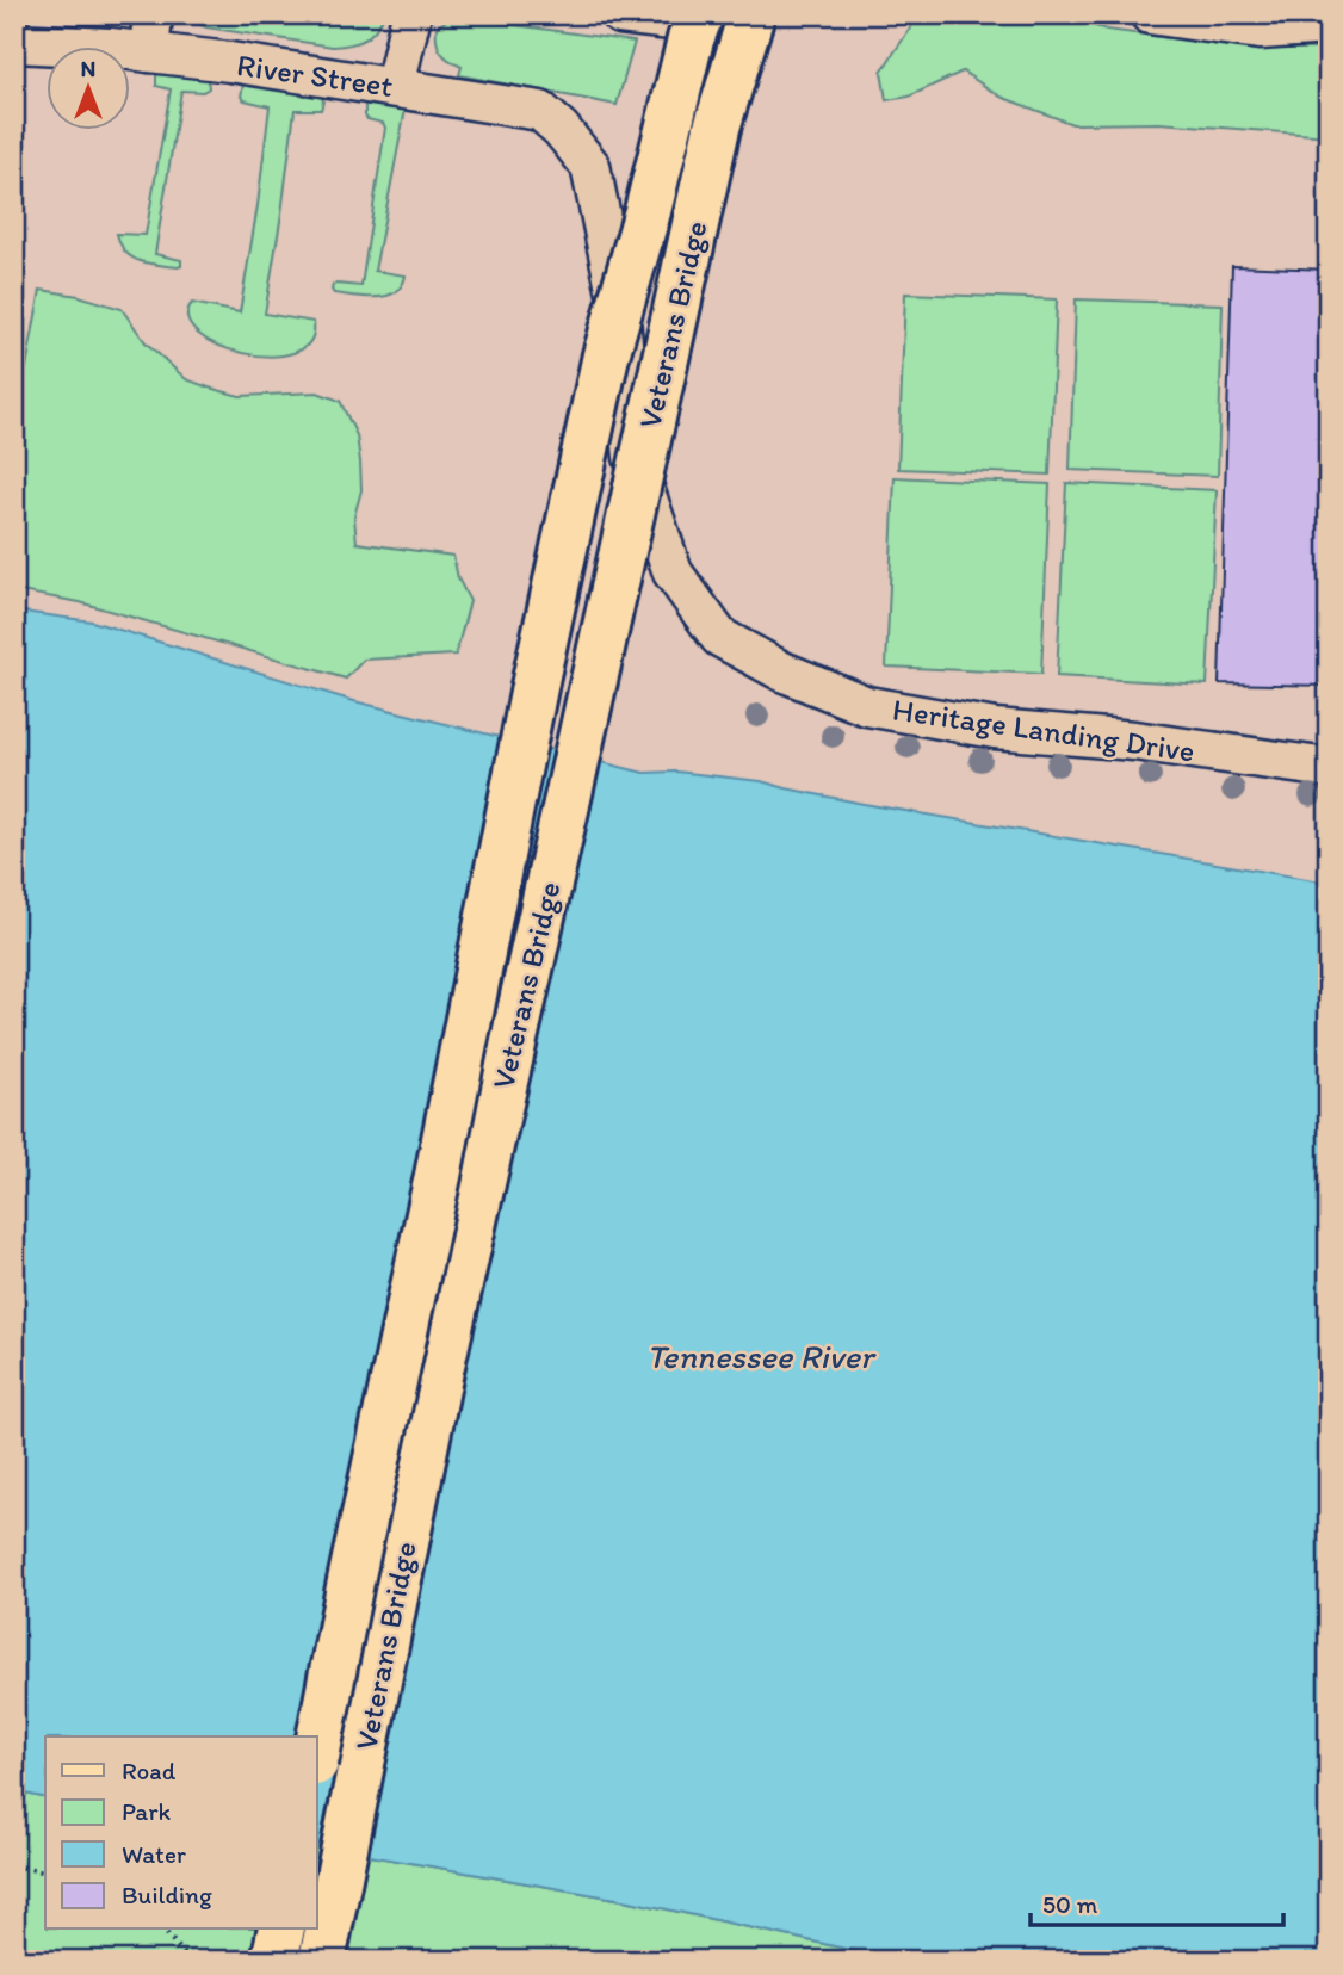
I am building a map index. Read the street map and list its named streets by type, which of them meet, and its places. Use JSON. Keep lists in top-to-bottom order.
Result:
{
  "streets": {
    "main road": ["Veterans Bridge"],
    "street": ["River Street", "Heritage Landing Drive"]
  },
  "crossings": [
    ["River Street", "Heritage Landing Drive"]
  ],
  "water": ["Tennessee River"],
  "legend": [
    "Road",
    "Park",
    "Water",
    "Building"
  ],
  "scale_bar": "50 m",
  "north": "top"
}
